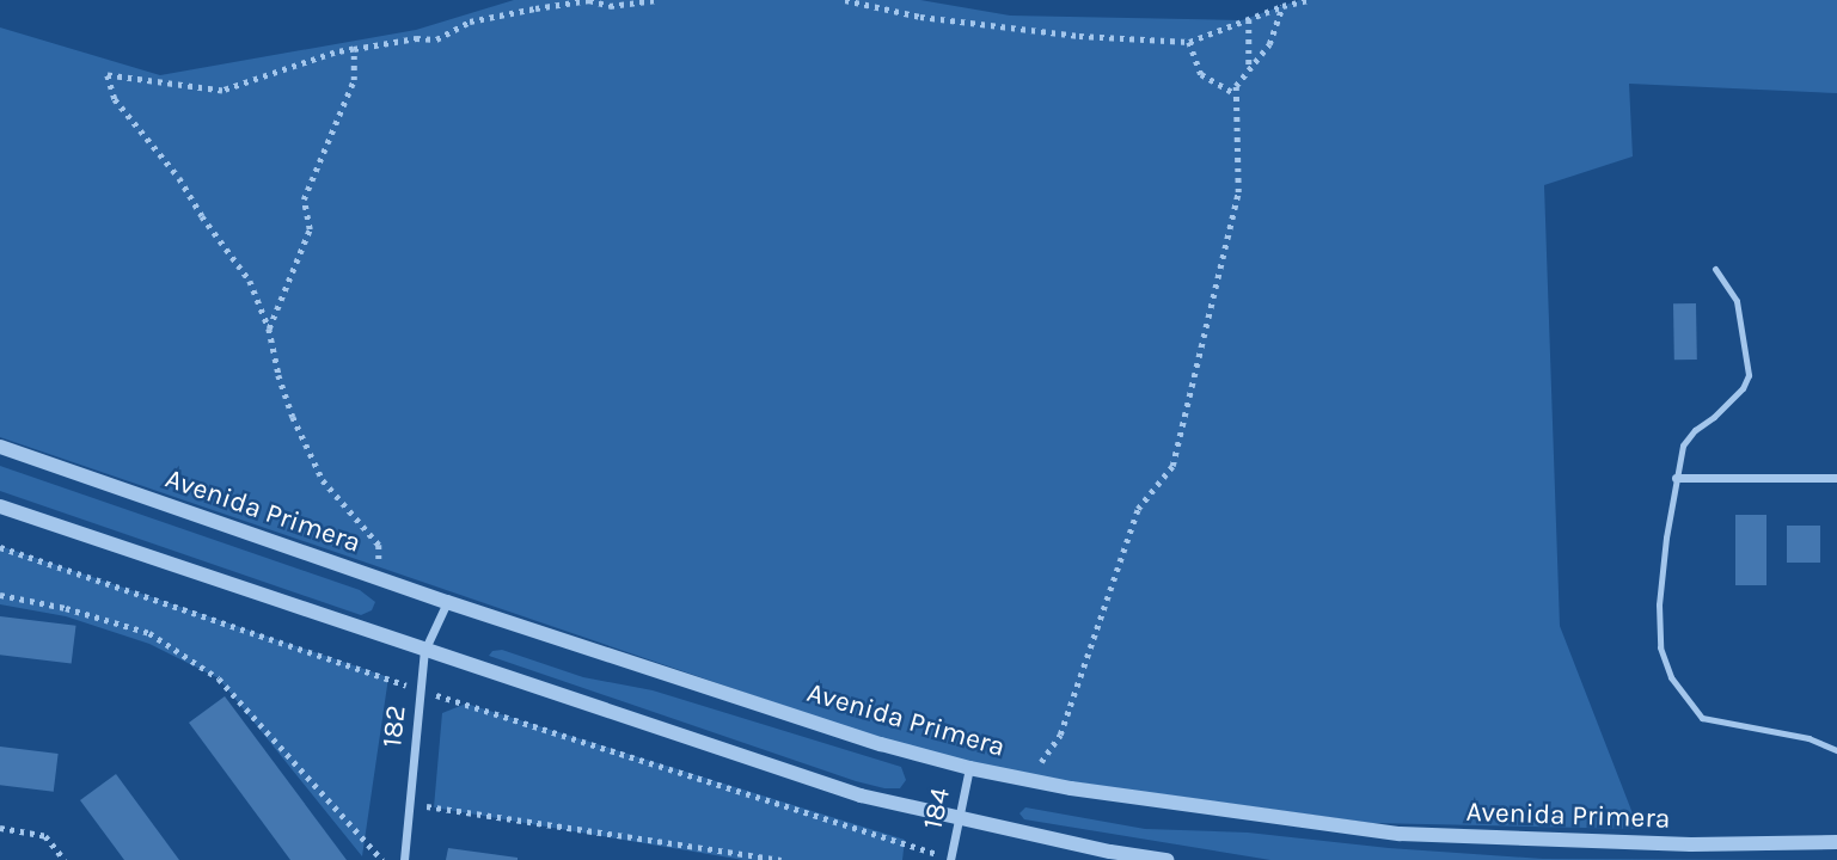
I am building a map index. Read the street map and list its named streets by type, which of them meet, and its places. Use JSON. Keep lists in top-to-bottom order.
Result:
{
  "streets": {
    "street": ["Avenida Primera", "182", "184"]
  },
  "crossings": [
    ["Avenida Primera", "182"],
    ["Avenida Primera", "184"]
  ]
}
